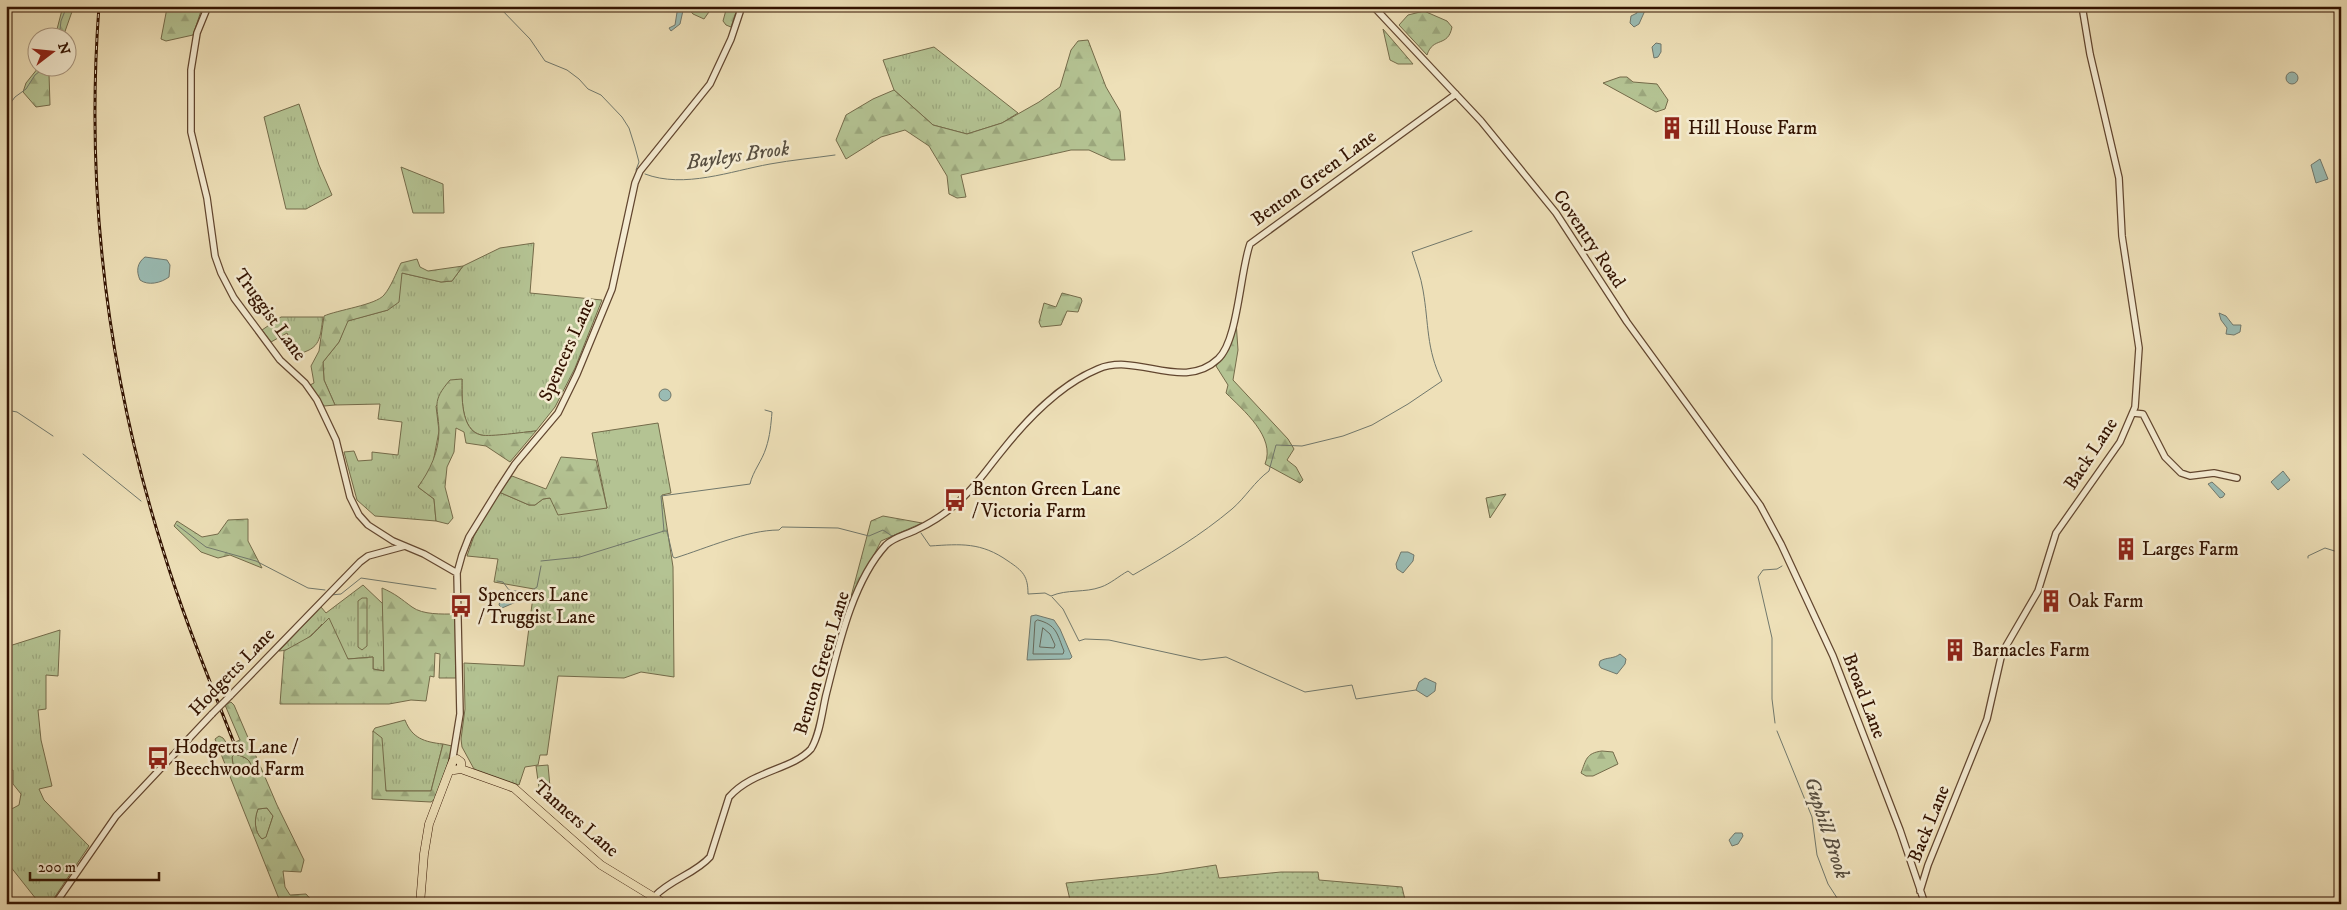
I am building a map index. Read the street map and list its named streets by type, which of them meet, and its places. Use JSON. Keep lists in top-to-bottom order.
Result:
{
  "streets": {
    "main road": ["Spencers Lane", "Tanners Lane"],
    "street": [
      "Benton Green Lane",
      "Coventry Road",
      "Truggist Lane",
      "Back Lane",
      "Hodgetts Lane",
      "Broad Lane"
    ]
  },
  "crossings": [
    ["Benton Green Lane", "Coventry Road"],
    ["Benton Green Lane", "Tanners Lane"],
    ["Coventry Road", "Broad Lane"],
    ["Truggist Lane", "Spencers Lane"],
    ["Truggist Lane", "Hodgetts Lane"],
    ["Spencers Lane", "Tanners Lane"],
    ["Back Lane", "Broad Lane"]
  ],
  "water": ["Bayleys Brook", "Guphill Brook"],
  "places": {
    "building": [
      "Hill House Farm",
      "Larges Farm",
      "Oak Farm",
      "Barnacles Farm"
    ],
    "bus stop": ["Benton Green Lane / Victoria Farm", "Spencers Lane / Truggist Lane", "Hodgetts Lane / Beechwood Farm"]
  },
  "scale_bar": "200 m",
  "north": "right"
}
